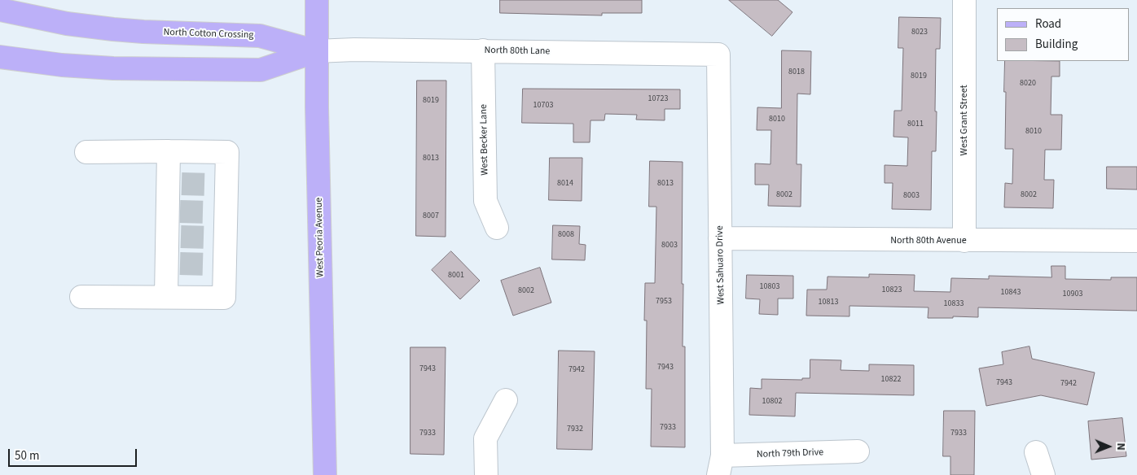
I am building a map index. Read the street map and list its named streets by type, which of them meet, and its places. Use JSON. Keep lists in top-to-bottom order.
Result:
{
  "streets": {
    "main road": ["North Cotton Crossing", "West Peoria Avenue"],
    "street": [
      "North 80th Lane",
      "West Grant Street",
      "West Becker Lane",
      "North 80th Avenue",
      "West Sahuaro Drive",
      "North 79th Drive"
    ]
  },
  "crossings": [
    ["North Cotton Crossing", "North 80th Lane"],
    ["North Cotton Crossing", "West Peoria Avenue"],
    ["North 80th Lane", "West Becker Lane"],
    ["North 80th Lane", "West Peoria Avenue"],
    ["North 80th Lane", "West Sahuaro Drive"],
    ["West Grant Street", "North 80th Avenue"],
    ["North 80th Avenue", "West Sahuaro Drive"],
    ["West Sahuaro Drive", "North 79th Drive"]
  ],
  "house_numbers": [
    "8023",
    "8018",
    "8019",
    "8020",
    "10723",
    "8019",
    "10703",
    "8010",
    "8011",
    "8010",
    "8013",
    "8014",
    "8013",
    "8002",
    "8002",
    "8003",
    "8007",
    "8008",
    "8003",
    "8001",
    "10803",
    "10823",
    "8002",
    "10843",
    "10903",
    "7953",
    "10813",
    "10833",
    "7943",
    "7943",
    "7942",
    "10822",
    "7943",
    "7942",
    "10802",
    "7933",
    "7932",
    "7933",
    "7933"
  ],
  "legend": ["Road", "Building"],
  "scale_bar": "50 m",
  "north": "right"
}
